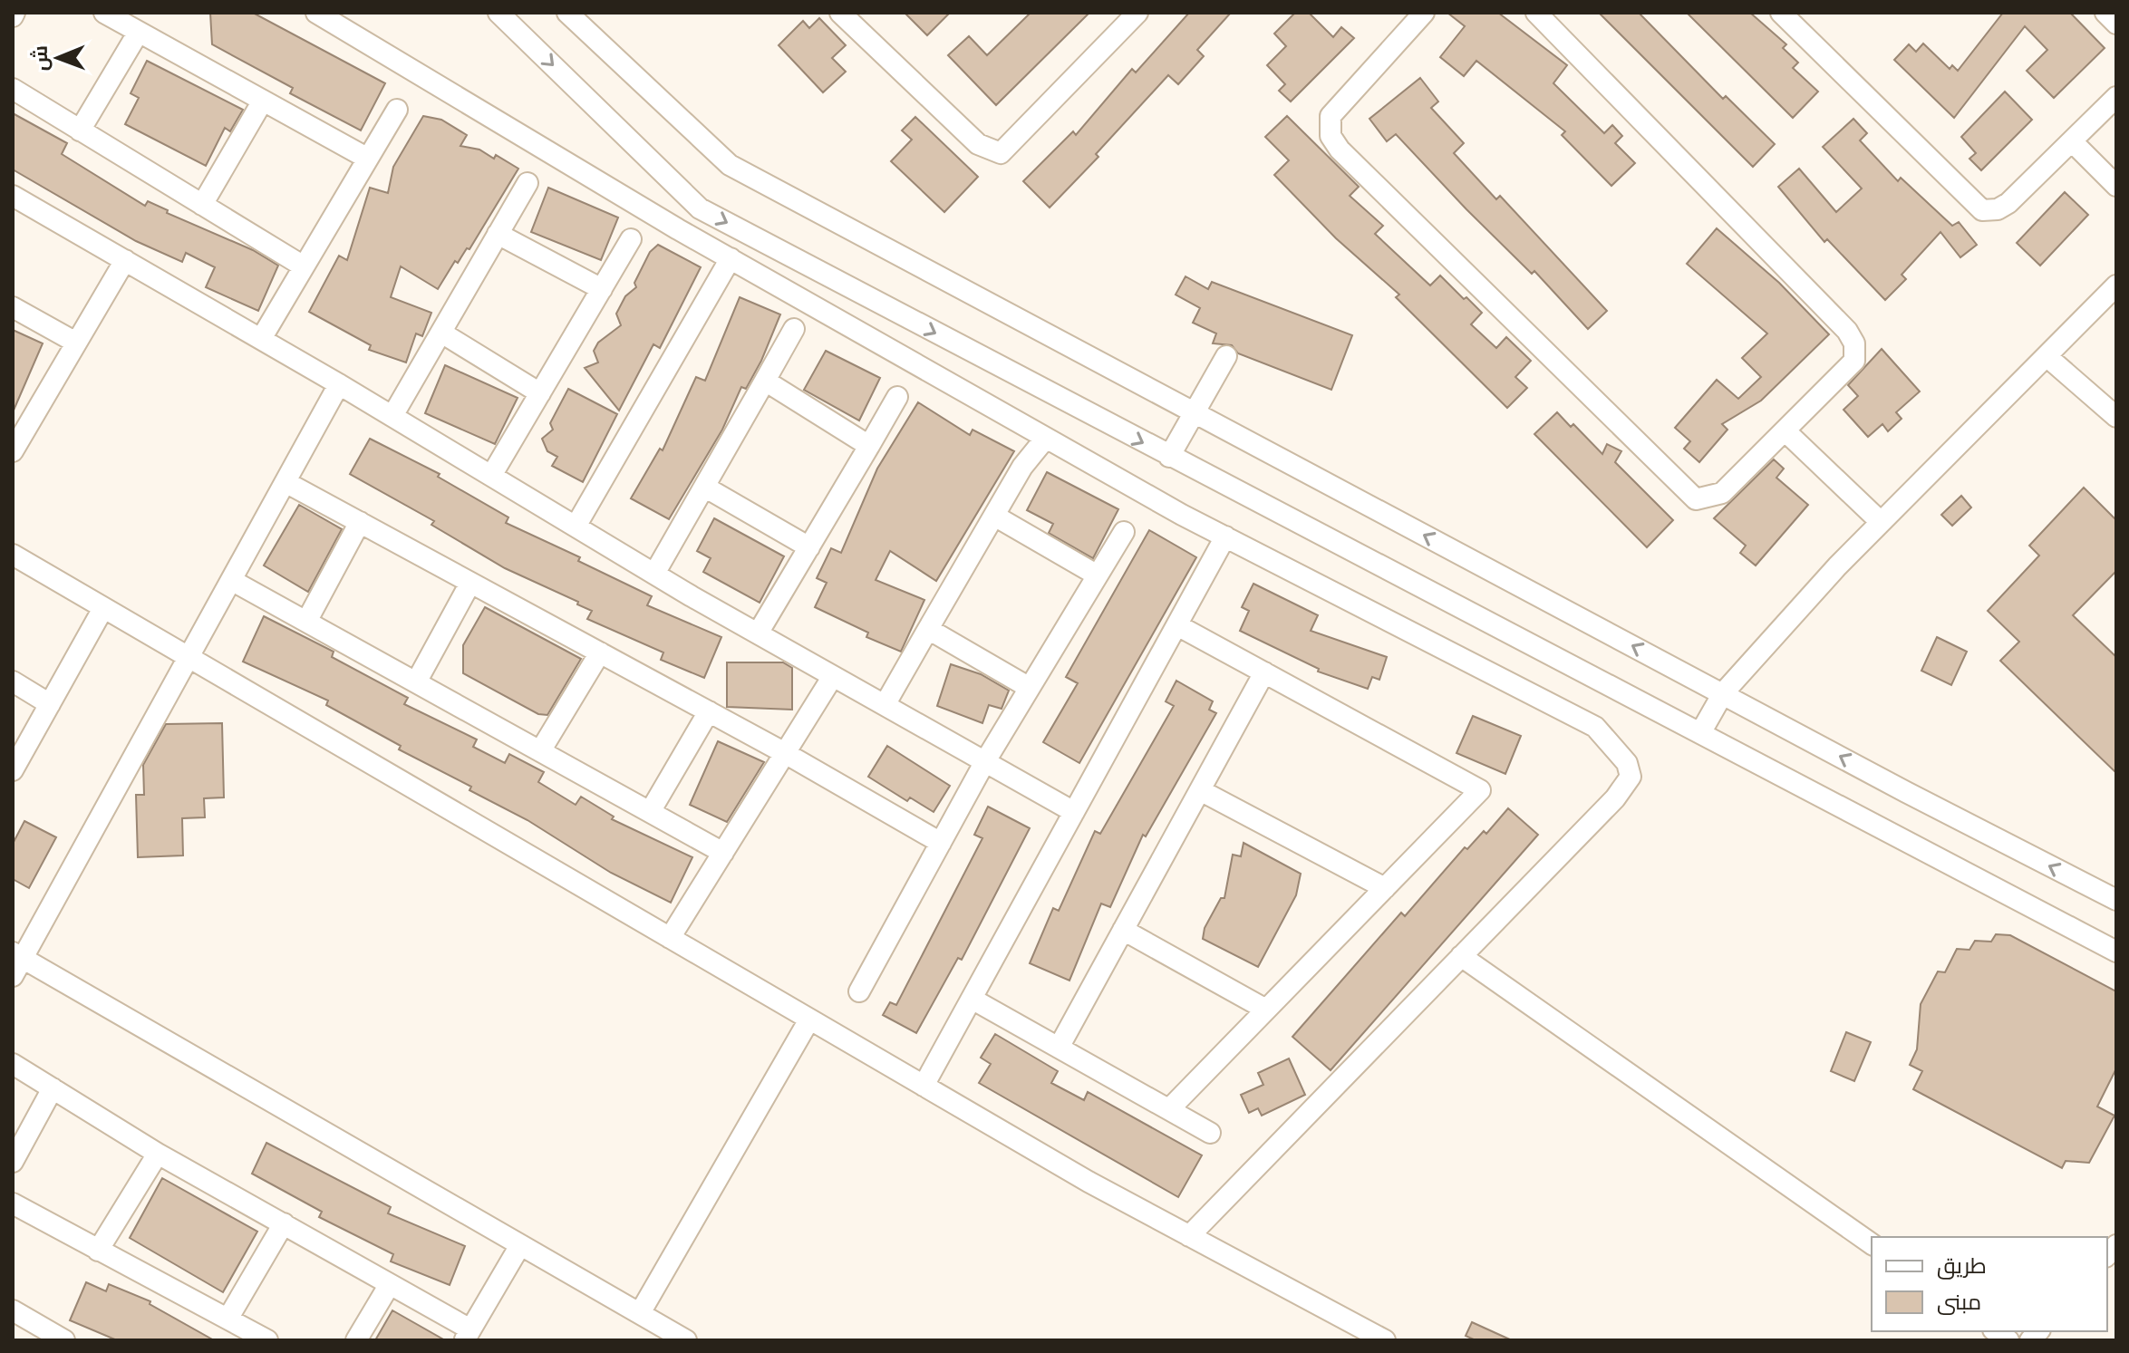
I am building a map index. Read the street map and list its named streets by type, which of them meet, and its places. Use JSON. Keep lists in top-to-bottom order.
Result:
{
  "legend": ["طريق", "مبنى"],
  "north": "left"
}
